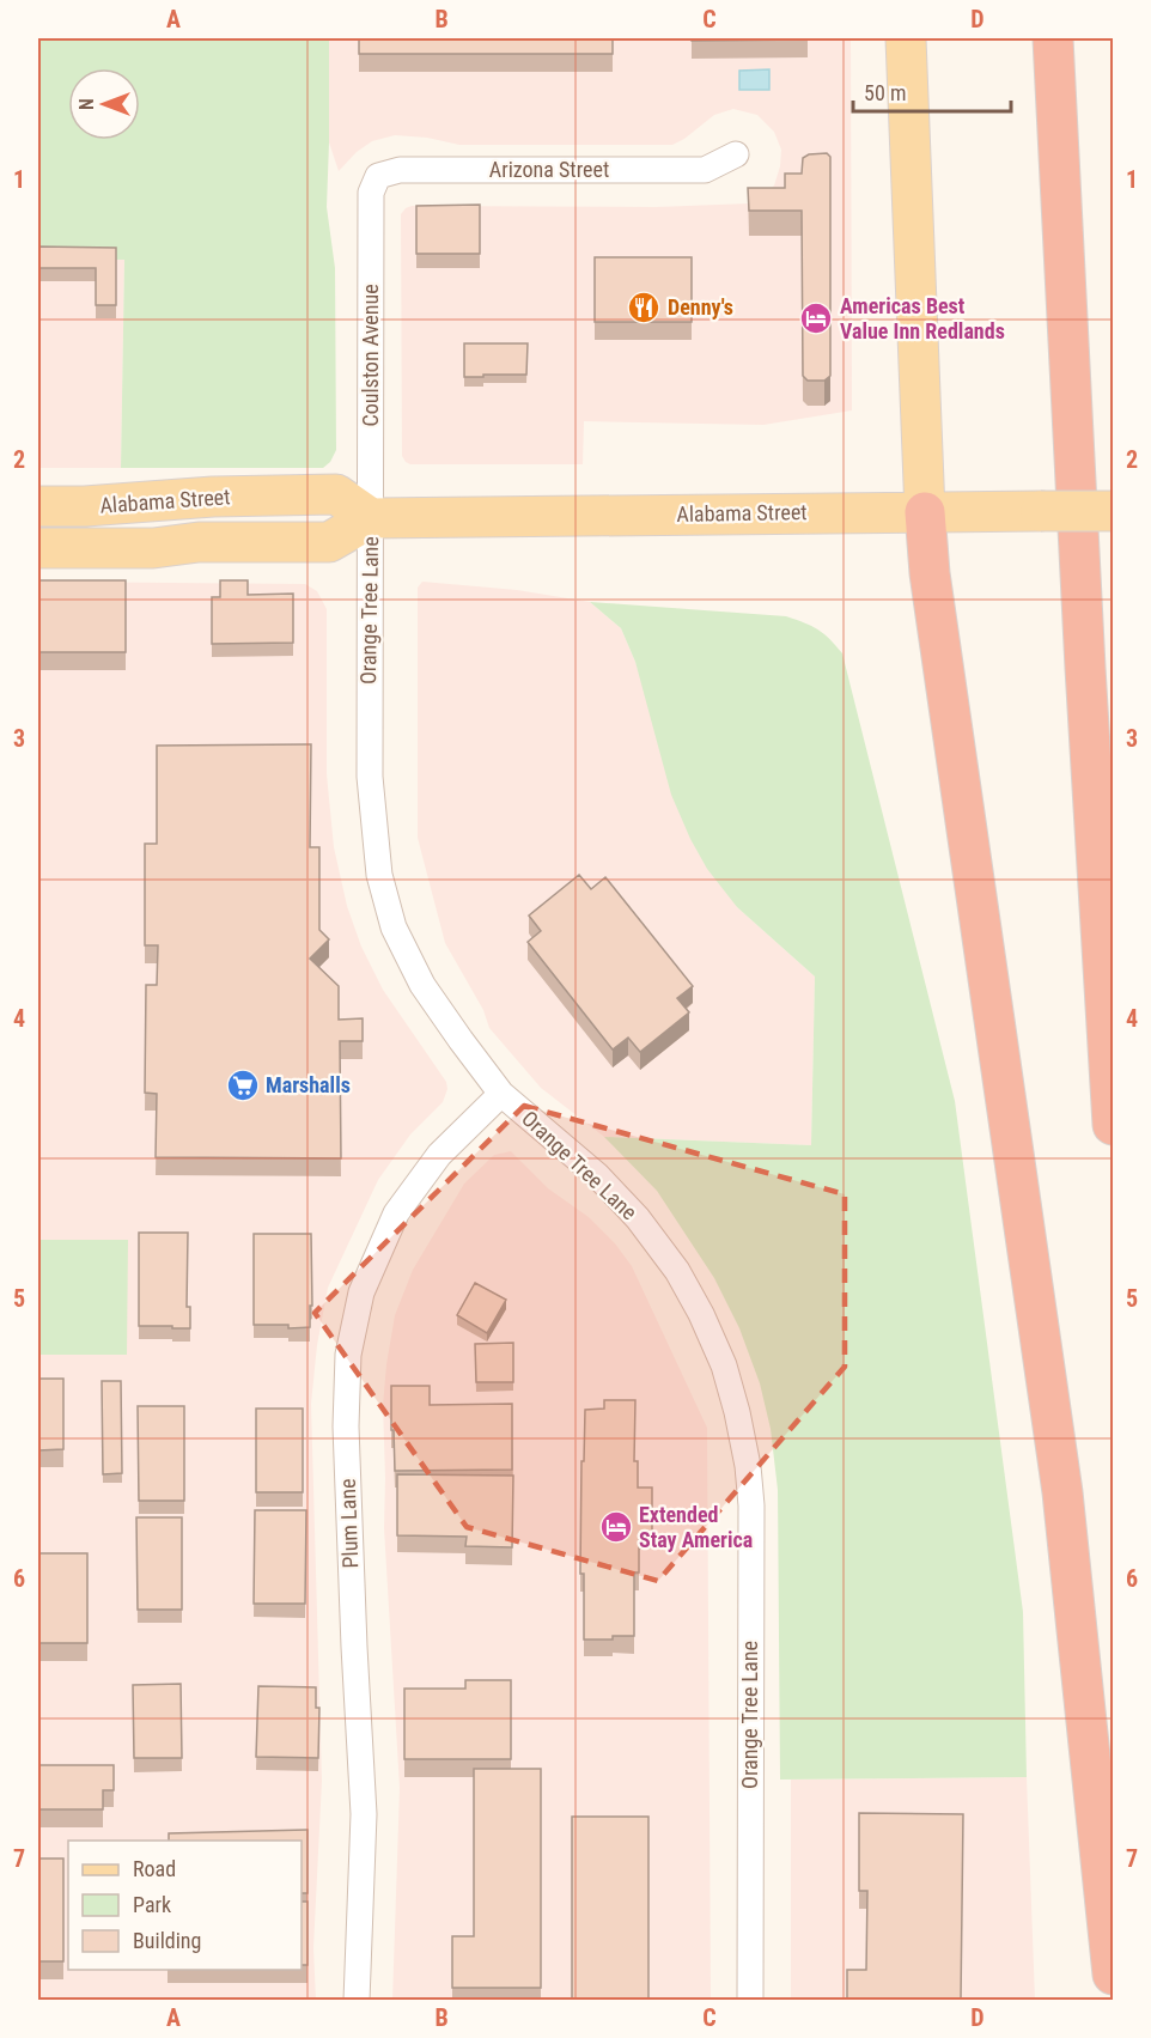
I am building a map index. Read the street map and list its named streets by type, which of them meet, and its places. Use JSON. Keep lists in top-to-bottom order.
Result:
{
  "streets": {
    "main road": ["Alabama Street"],
    "street": [
      "Arizona Street",
      "Coulston Avenue",
      "Orange Tree Lane",
      "Plum Lane"
    ]
  },
  "crossings": [
    ["Arizona Street", "Coulston Avenue"],
    ["Coulston Avenue", "Alabama Street"],
    ["Coulston Avenue", "Orange Tree Lane"],
    ["Alabama Street", "Orange Tree Lane"],
    ["Orange Tree Lane", "Plum Lane"]
  ],
  "places": {
    "restaurant": ["Denny's"],
    "hotel": ["Americas Best Value Inn Redlands", "Extended Stay America"],
    "supermarket": ["Marshalls"]
  },
  "legend": ["Road", "Park", "Building"],
  "scale_bar": "50 m",
  "north": "left",
  "grid": {
    "columns": [
      "A",
      "B",
      "C",
      "D"
    ],
    "rows": [
      "1",
      "2",
      "3",
      "4",
      "5",
      "6",
      "7"
    ]
  }
}
